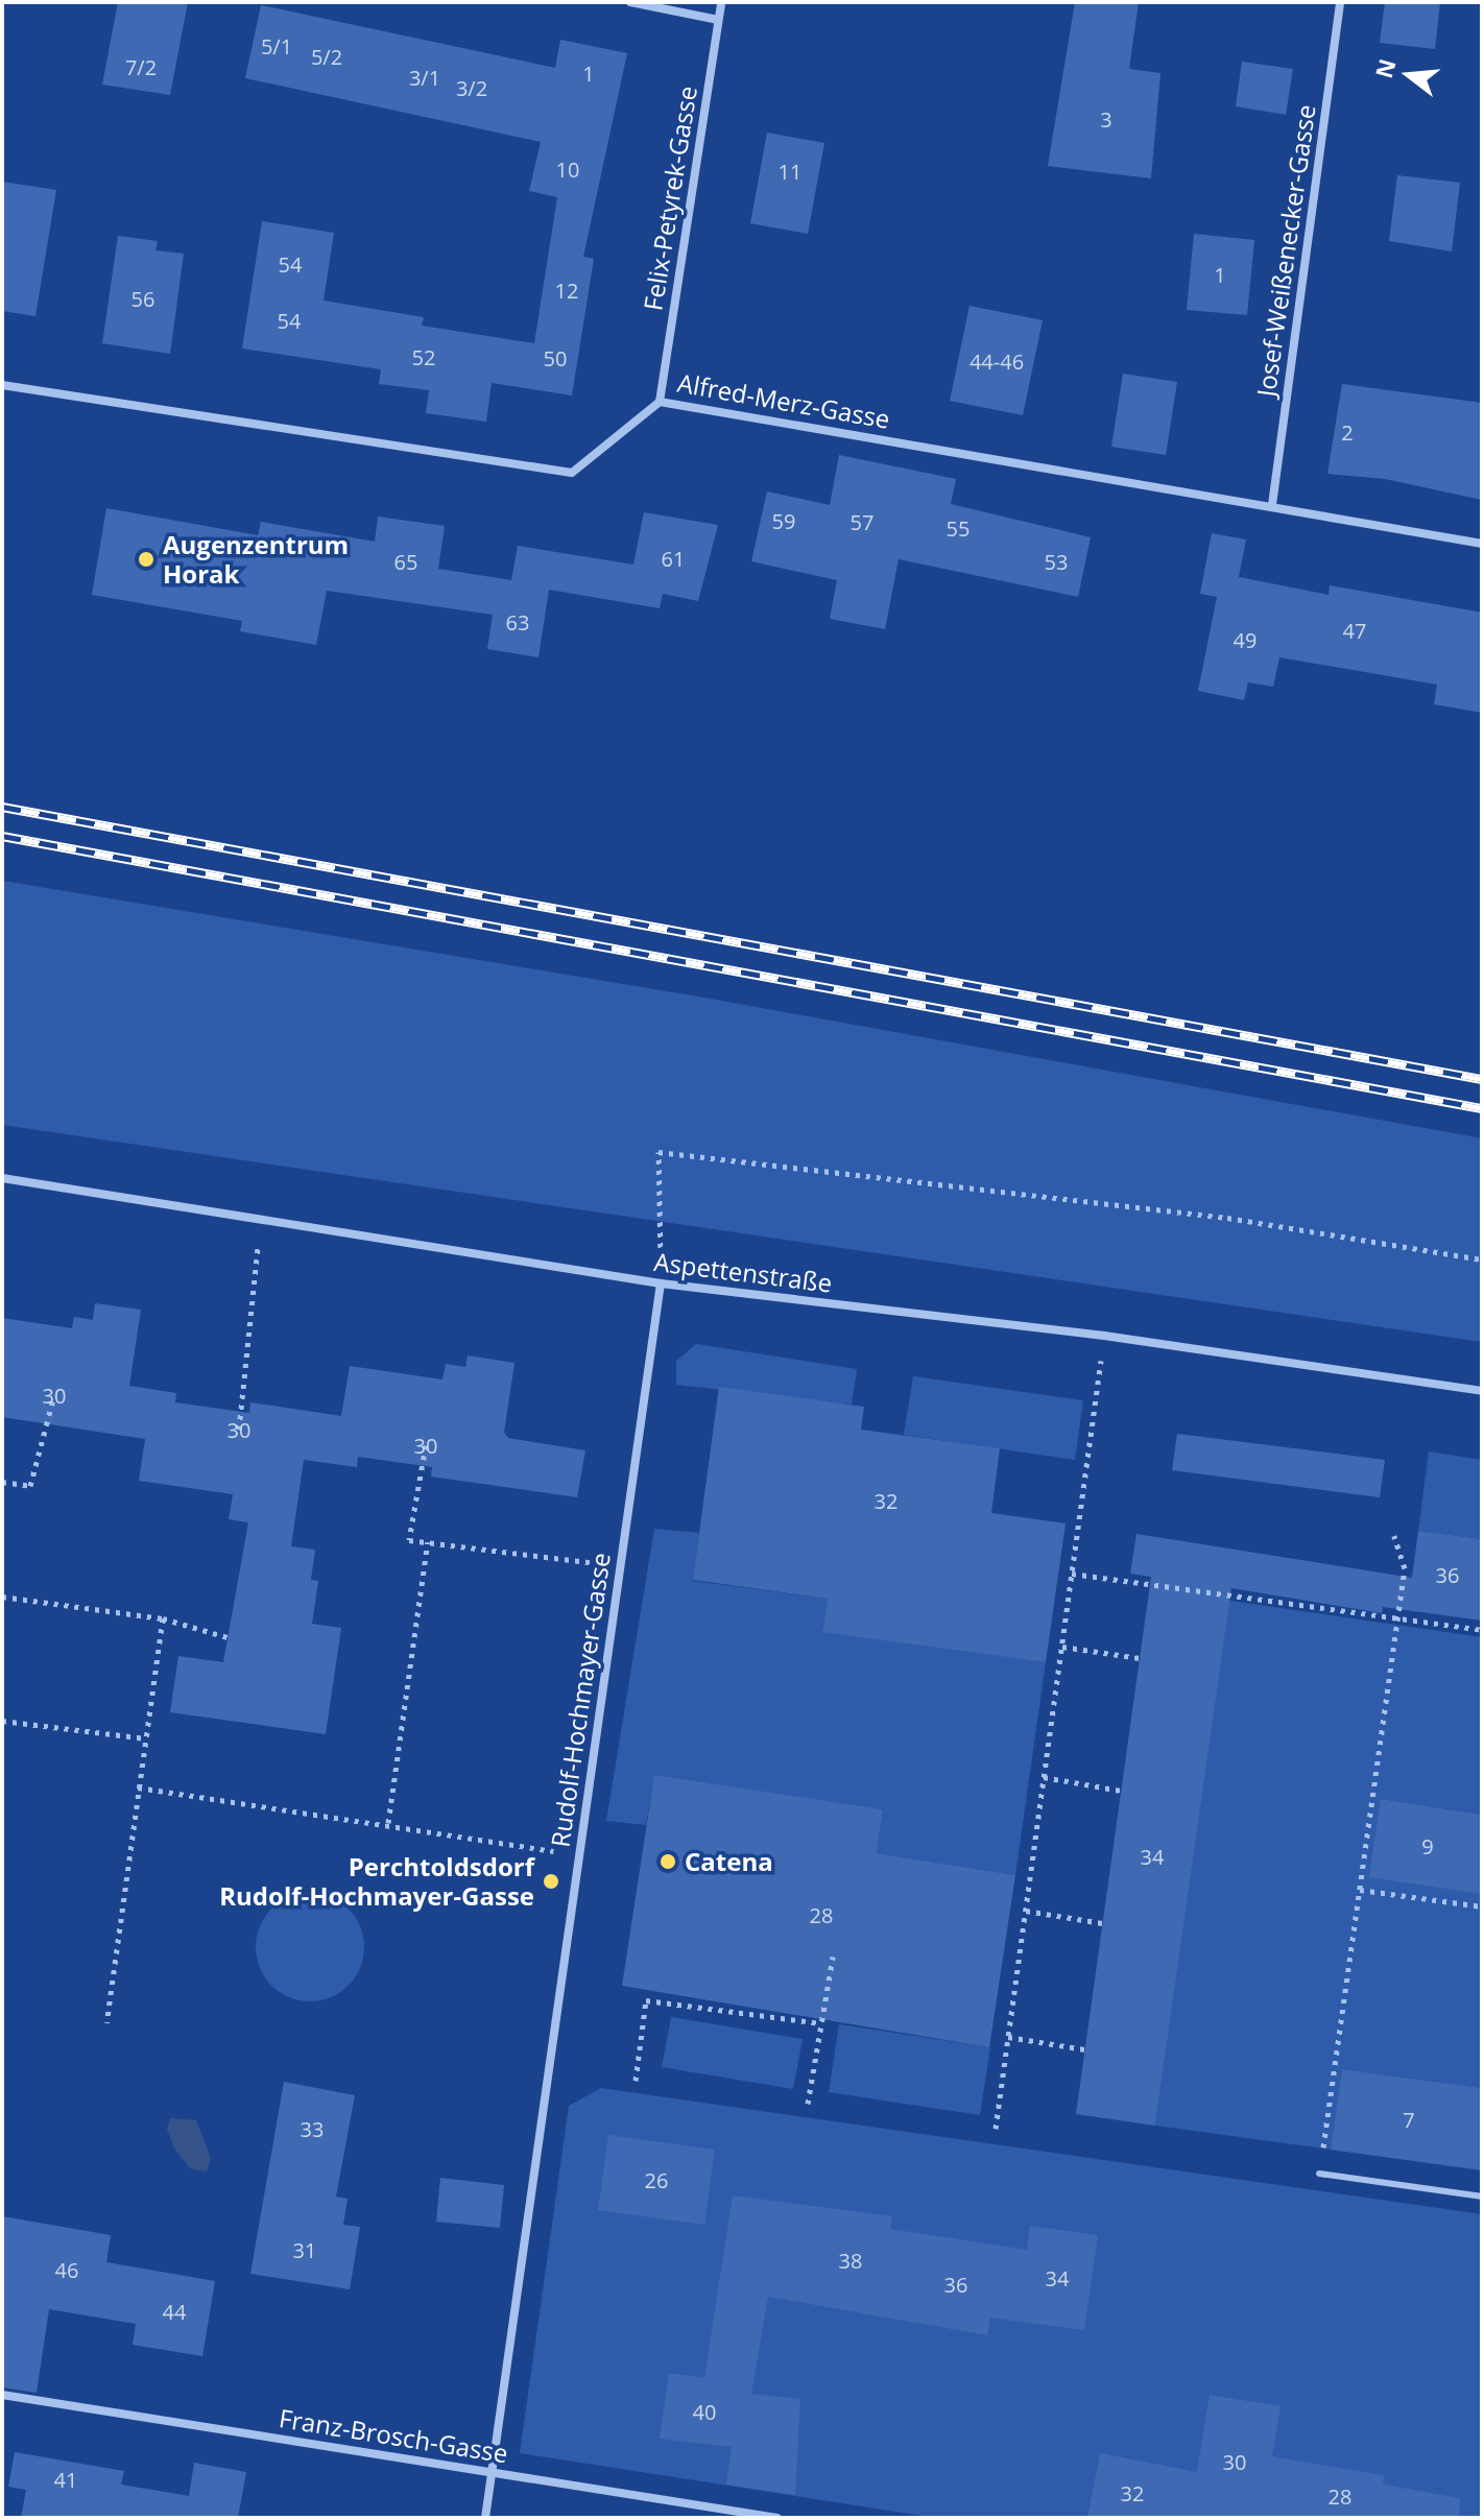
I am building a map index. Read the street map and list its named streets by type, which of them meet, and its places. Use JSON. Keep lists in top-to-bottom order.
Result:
{
  "streets": {
    "street": [
      "Felix-Petyrek-Gasse",
      "Josef-Weißenecker-Gasse",
      "Alfred-Merz-Gasse",
      "Aspettenstraße",
      "Rudolf-Hochmayer-Gasse",
      "Franz-Brosch-Gasse"
    ]
  },
  "crossings": [
    ["Felix-Petyrek-Gasse", "Alfred-Merz-Gasse"],
    ["Josef-Weißenecker-Gasse", "Alfred-Merz-Gasse"],
    ["Aspettenstraße", "Rudolf-Hochmayer-Gasse"],
    ["Rudolf-Hochmayer-Gasse", "Franz-Brosch-Gasse"]
  ],
  "places": ["Augenzentrum Horak", "Catena", "Perchtoldsdorf Rudolf-Hochmayer-Gasse"],
  "house_numbers": [
    "5/1",
    "5/2",
    "7/2",
    "1",
    "3/1",
    "3/2",
    "3",
    "10",
    "11",
    "54",
    "1",
    "12",
    "56",
    "54",
    "52",
    "50",
    "44-46",
    "2",
    "59",
    "57",
    "55",
    "61",
    "65",
    "53",
    "63",
    "47",
    "49",
    "30",
    "30",
    "30",
    "32",
    "36",
    "9",
    "34",
    "28",
    "7",
    "33",
    "26",
    "31",
    "38",
    "46",
    "34",
    "36",
    "44",
    "40",
    "30",
    "41",
    "32",
    "28"
  ],
  "north": "left"
}
